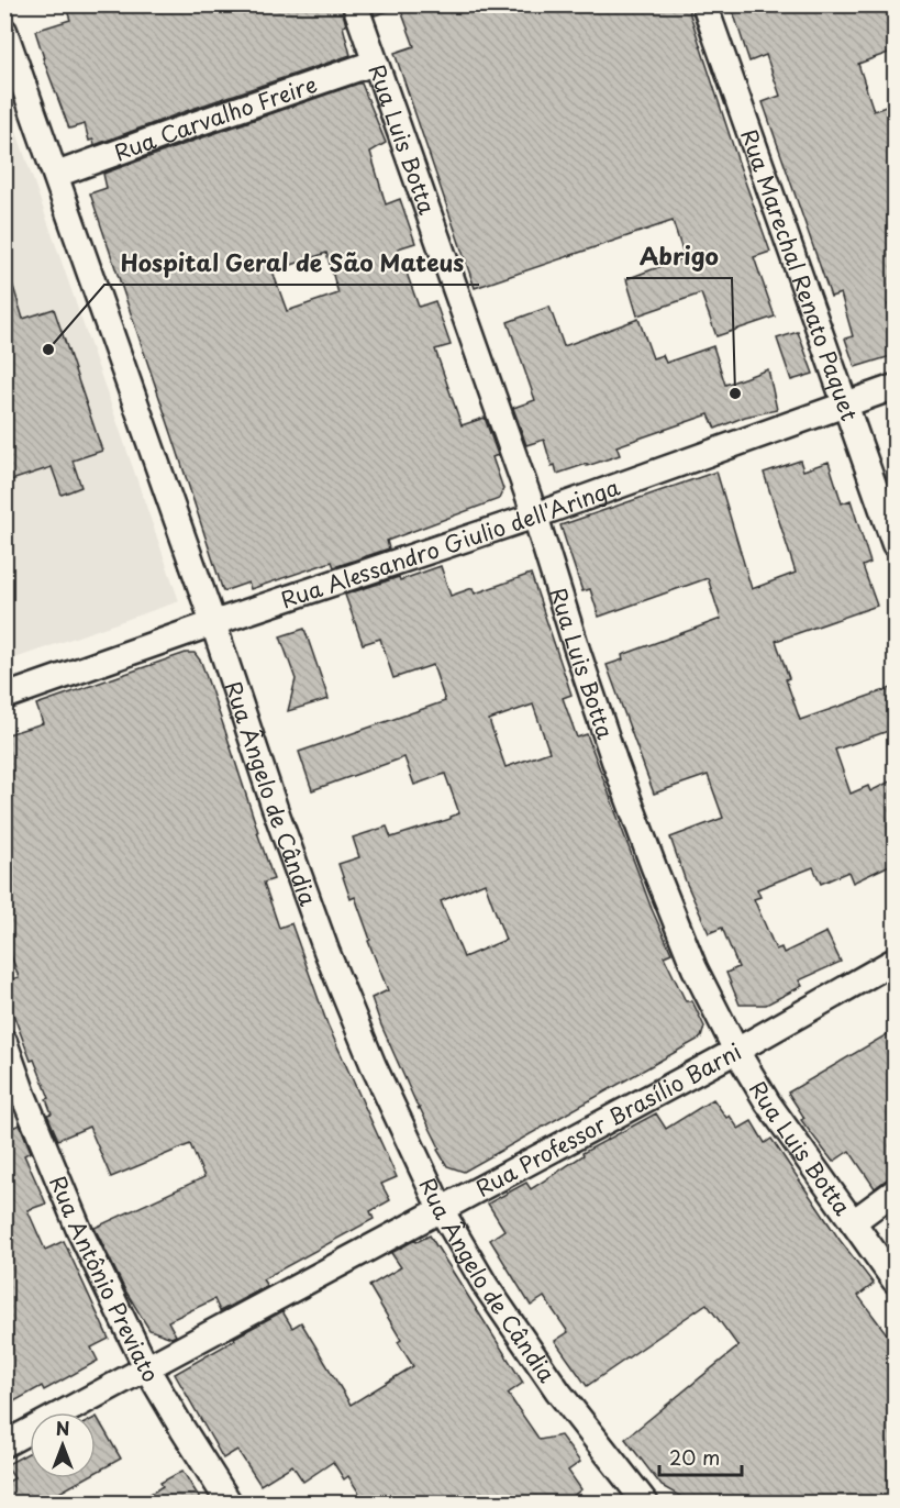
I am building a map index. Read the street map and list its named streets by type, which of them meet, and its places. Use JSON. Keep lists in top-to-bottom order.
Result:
{
  "streets": {
    "street": [
      "Rua Carvalho Freire",
      "Rua Luis Botta",
      "Rua Marechal Renato Paquet",
      "Rua Alessandro Giulio dell'Aringa",
      "Rua Ângelo de Cândia",
      "Rua Professor Brasílio Barni",
      "Rua Antônio Previato"
    ]
  },
  "crossings": [
    ["Rua Carvalho Freire", "Rua Luis Botta"],
    ["Rua Carvalho Freire", "Rua Ângelo de Cândia"],
    ["Rua Luis Botta", "Rua Alessandro Giulio dell'Aringa"],
    ["Rua Luis Botta", "Rua Professor Brasílio Barni"],
    ["Rua Marechal Renato Paquet", "Rua Alessandro Giulio dell'Aringa"],
    ["Rua Alessandro Giulio dell'Aringa", "Rua Ângelo de Cândia"],
    ["Rua Ângelo de Cândia", "Rua Professor Brasílio Barni"],
    ["Rua Professor Brasílio Barni", "Rua Antônio Previato"]
  ],
  "places": ["Hospital Geral de São Mateus", "Abrigo"],
  "scale_bar": "20 m",
  "north": "top"
}
